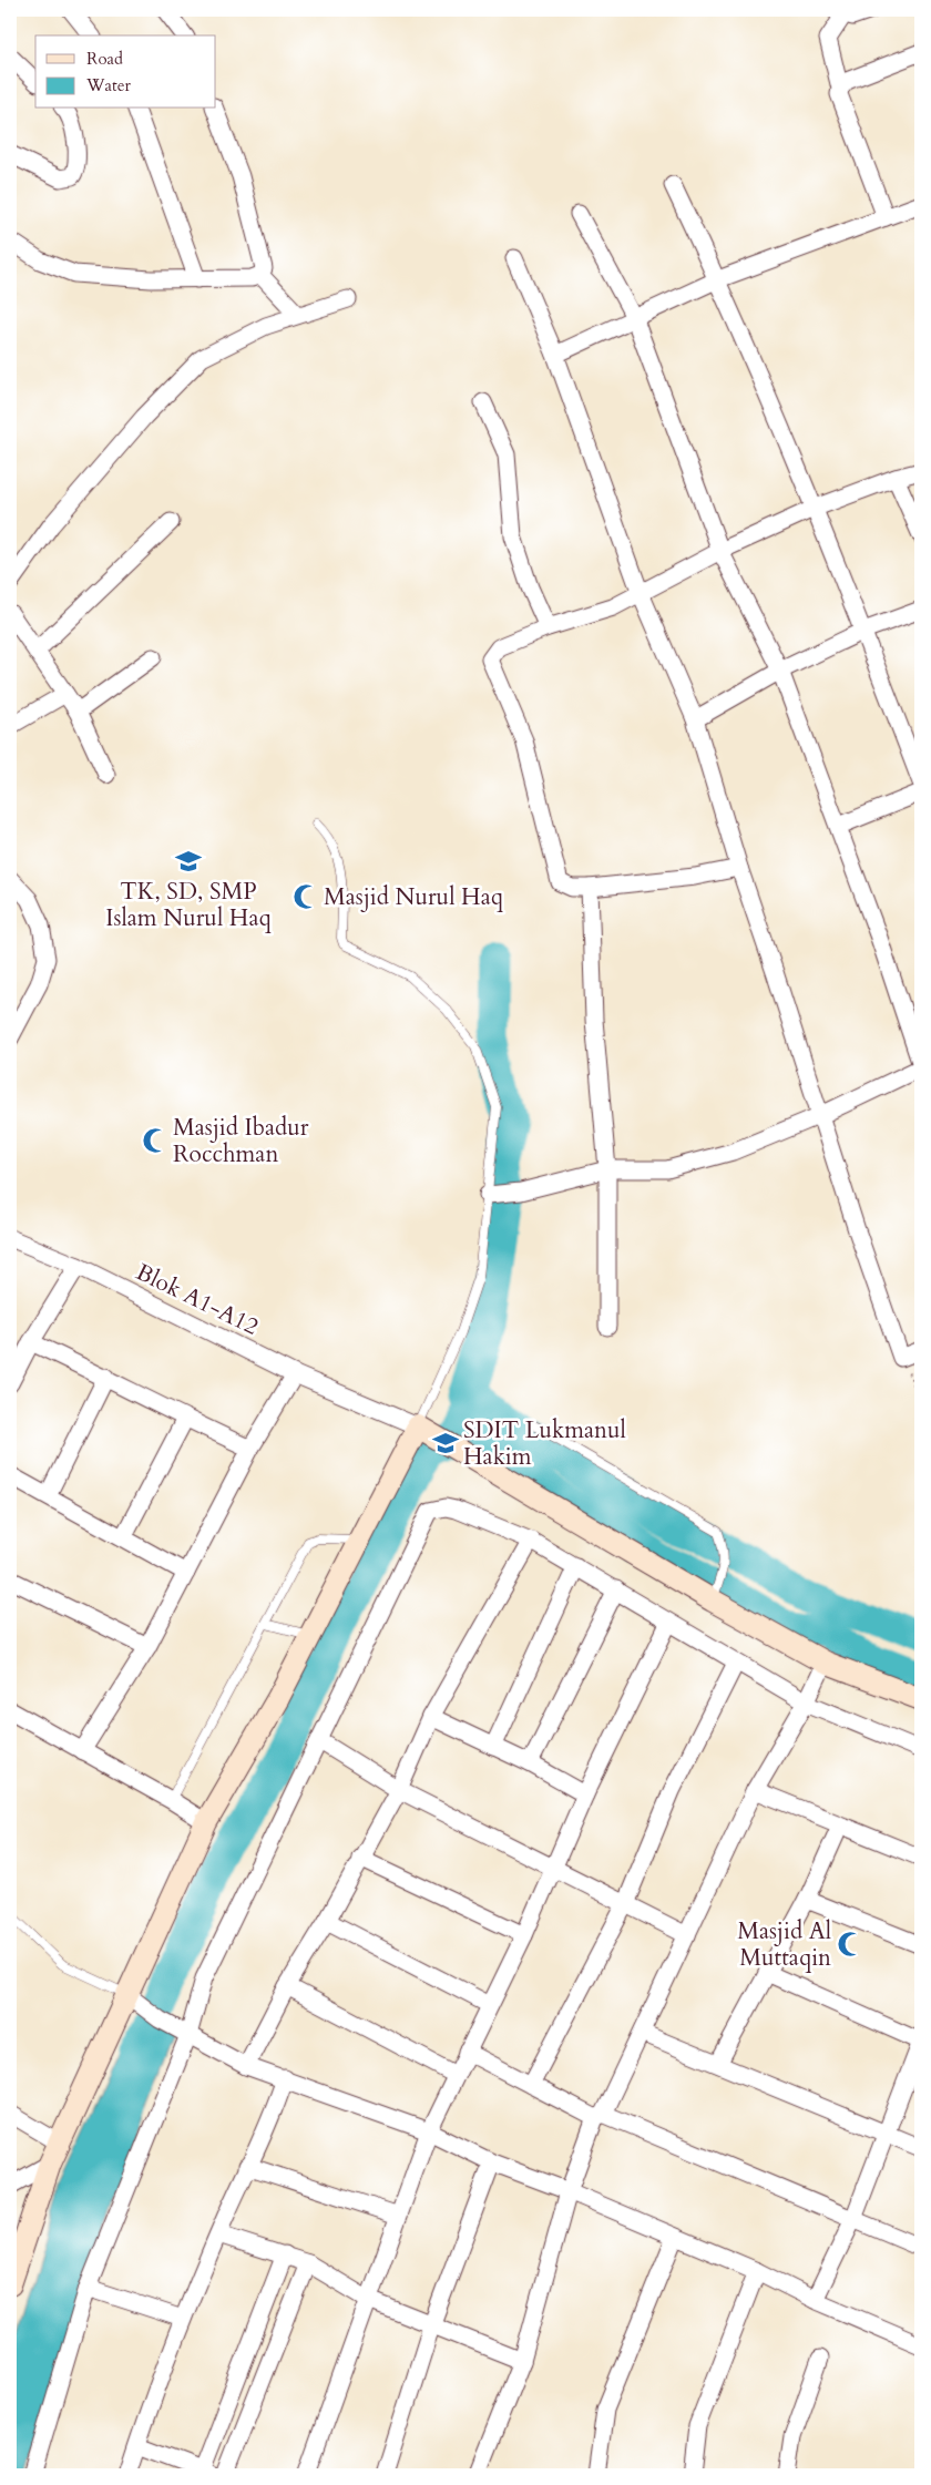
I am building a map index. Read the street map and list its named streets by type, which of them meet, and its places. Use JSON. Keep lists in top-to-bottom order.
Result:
{
  "streets": {
    "street": ["Blok A1-A12"]
  },
  "places": {
    "school or university": ["TK, SD, SMP Islam Nurul Haq", "SDIT Lukmanul Hakim"],
    "mosque": ["Masjid Nurul Haq", "Masjid Ibadur Rocchman", "Masjid Al Muttaqin"]
  },
  "legend": ["Road", "Water"]
}
